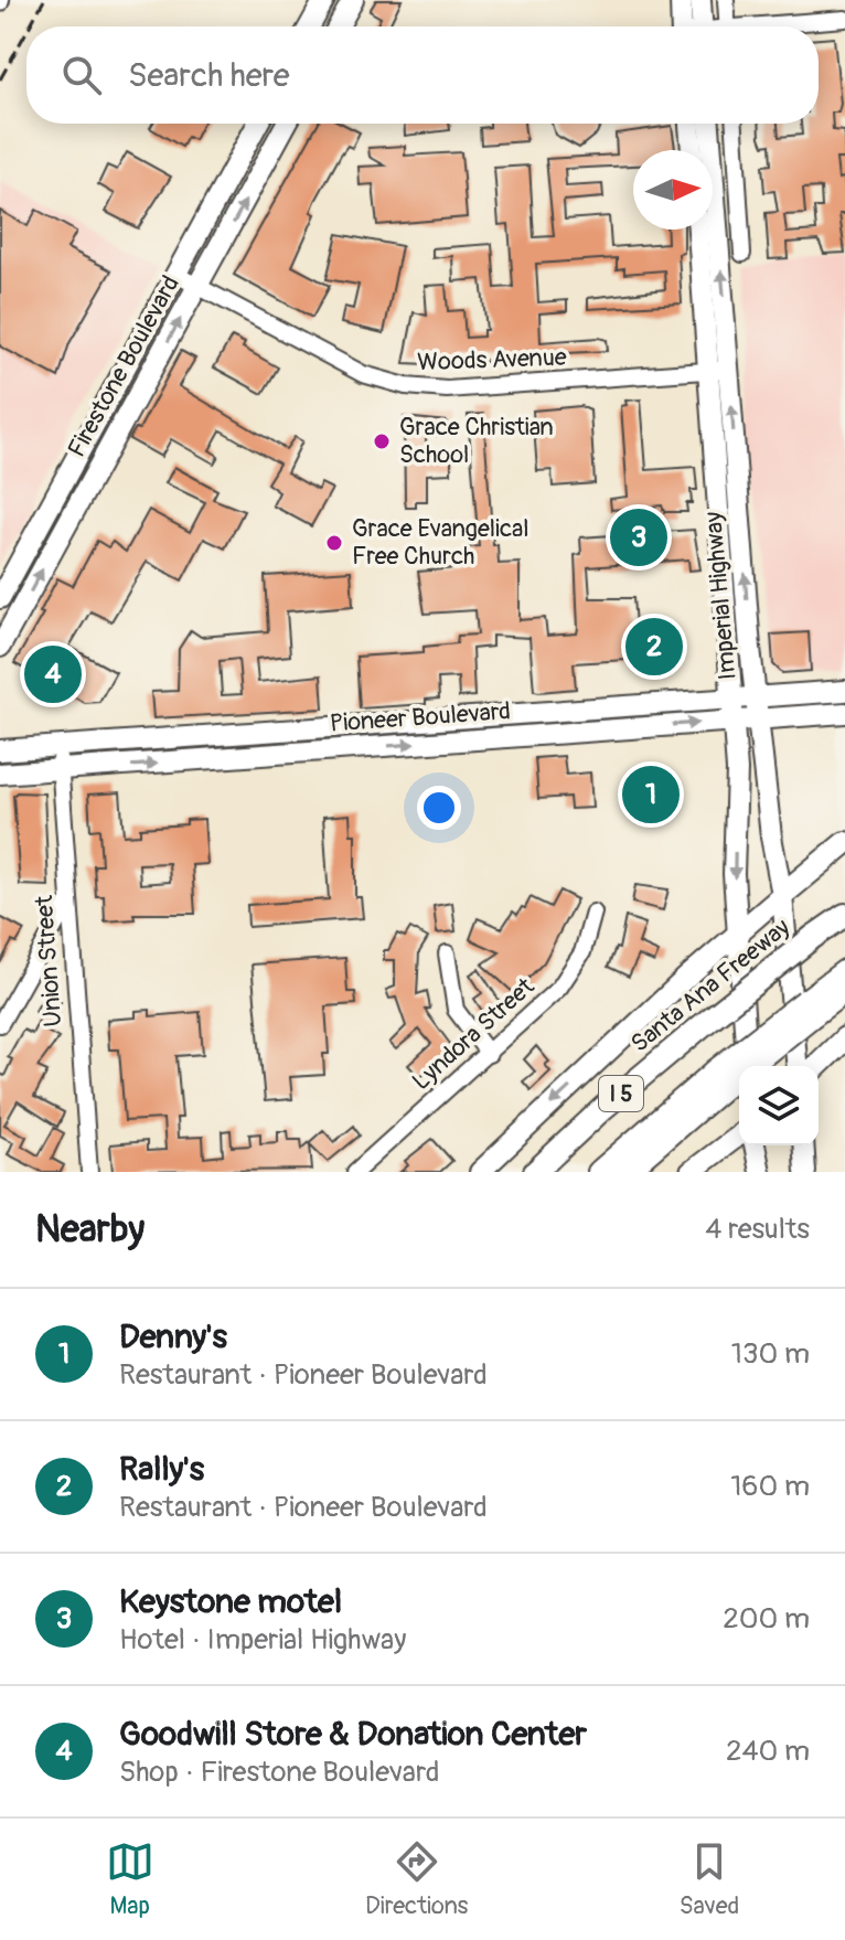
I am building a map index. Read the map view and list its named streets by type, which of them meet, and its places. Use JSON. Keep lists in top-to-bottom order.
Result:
{
  "streets": {
    "highway": ["Santa Ana Freeway", "I 5"],
    "main road": ["Firestone Boulevard", "Imperial Highway", "Pioneer Boulevard"],
    "street": ["Woods Avenue", "Union Street", "Lyndora Street"]
  },
  "crossings": [
    ["Woods Avenue", "Firestone Boulevard"],
    ["Woods Avenue", "Imperial Highway"],
    ["Imperial Highway", "Pioneer Boulevard"],
    ["Pioneer Boulevard", "Union Street"]
  ],
  "places": ["Grace Christian School", "Grace Evangelical Free Church"],
  "north": "right",
  "page": {
    "search": "Search here",
    "pins": [
      "3",
      "2",
      "4",
      "1"
    ],
    "heading": ["Nearby", "4 results"],
    "list": [
      {
        "mark": "1",
        "name": "Denny's",
        "note": "Restaurant · Pioneer Boulevard",
        "value": "130 m"
      },
      {
        "mark": "2",
        "name": "Rally's",
        "note": "Restaurant · Pioneer Boulevard",
        "value": "160 m"
      },
      {
        "mark": "3",
        "name": "Keystone motel",
        "note": "Hotel · Imperial Highway",
        "value": "200 m"
      },
      {
        "mark": "4",
        "name": "Goodwill Store & Donation Center",
        "note": "Shop · Firestone Boulevard",
        "value": "240 m"
      }
    ],
    "nav": ["Map", "Directions", "Saved"]
  }
}
